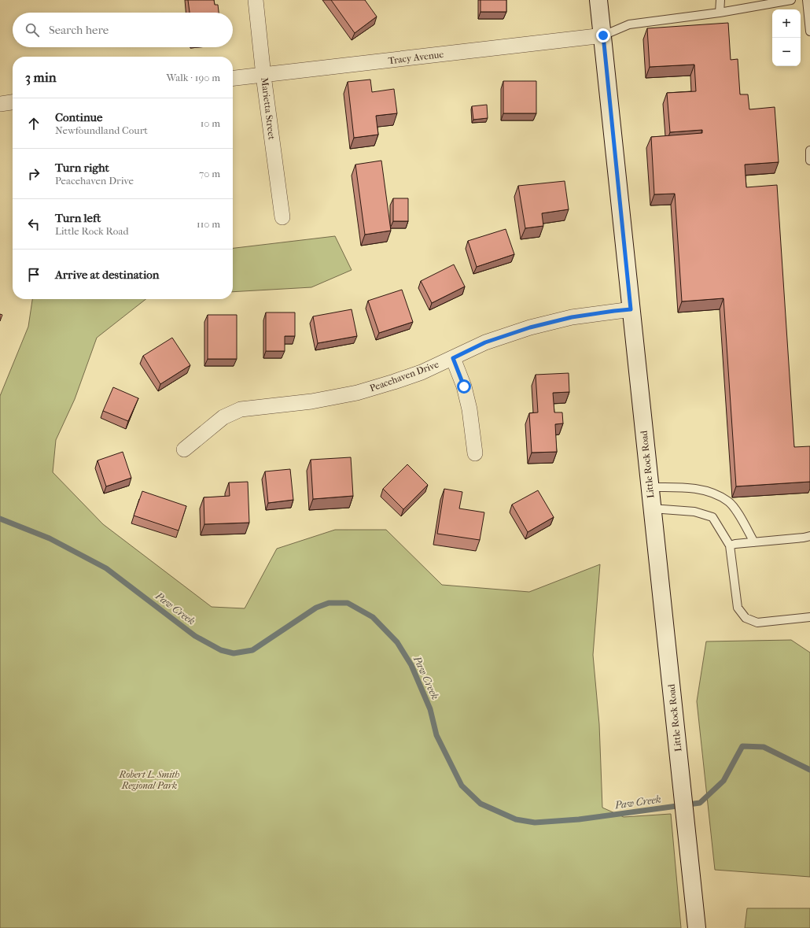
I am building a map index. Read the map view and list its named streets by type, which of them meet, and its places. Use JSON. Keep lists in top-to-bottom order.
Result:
{
  "streets": {
    "main road": ["Little Rock Road"],
    "street": ["Tracy Avenue", "Marietta Street", "Peacehaven Drive"]
  },
  "crossings": [
    ["Tracy Avenue", "Marietta Street"],
    ["Tracy Avenue", "Little Rock Road"],
    ["Peacehaven Drive", "Little Rock Road"]
  ],
  "water": ["Paw Creek"],
  "parks": ["Robert L. Smith Regional Park"],
  "page": {
    "map_buttons": ["+", "−"],
    "search": "Search here",
    "heading": ["3 min", "Walk · 190 m"],
    "list": [
      ["Continue", "Newfoundland Court", "10 m"],
      ["Turn right", "Peacehaven Drive", "70 m"],
      ["Turn left", "Little Rock Road", "110 m"],
      "Arrive at destination"
    ]
  }
}
